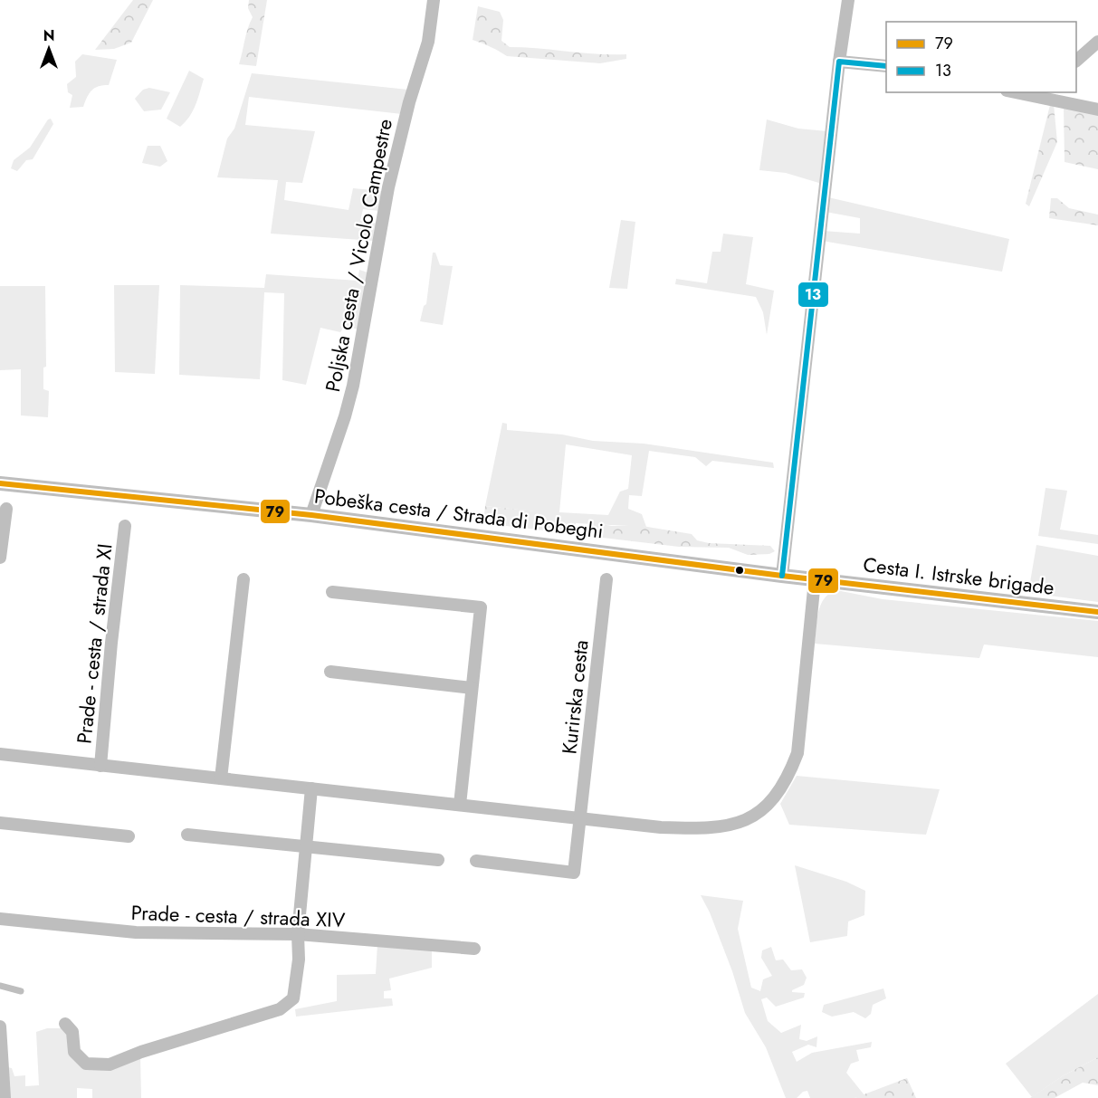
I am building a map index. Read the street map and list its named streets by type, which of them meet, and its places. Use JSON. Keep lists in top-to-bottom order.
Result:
{
  "streets": {
    "street": [
      "Poljska cesta / Vicolo Campestre",
      "Pobeška cesta / Strada di Pobeghi",
      "Cesta I. Istrske brigade",
      "Prade - cesta / strada XI",
      "Kurirska cesta",
      "Prade - cesta / strada XIV"
    ]
  },
  "crossings": [
    ["Poljska cesta / Vicolo Campestre", "Pobeška cesta / Strada di Pobeghi"],
    ["Pobeška cesta / Strada di Pobeghi", "Cesta I. Istrske brigade"]
  ],
  "lines": ["transit line 13", "transit line 79"],
  "legend": ["79", "13"],
  "north": "top"
}
